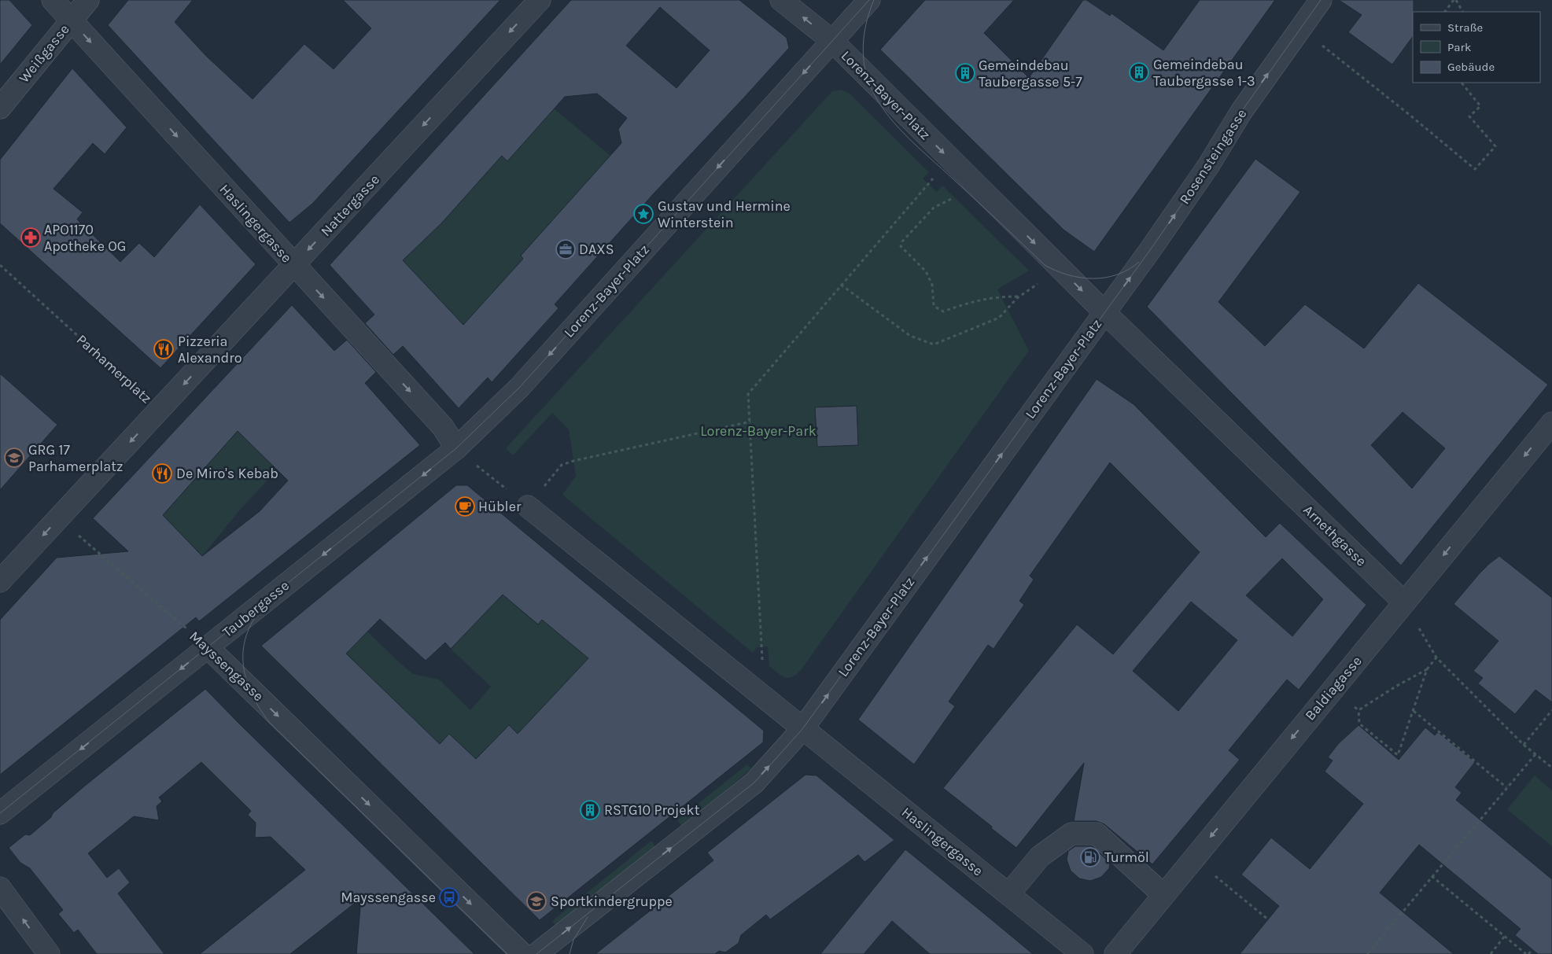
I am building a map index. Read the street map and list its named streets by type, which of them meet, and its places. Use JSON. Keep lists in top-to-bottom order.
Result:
{
  "streets": {
    "street": [
      "Weißgasse",
      "Lorenz-Bayer-Platz",
      "Rosensteingasse",
      "Nattergasse",
      "Haslingergasse",
      "Parhamerplatz",
      "Arnethgasse",
      "Taubergasse",
      "Mayssengasse",
      "Baldiagasse"
    ]
  },
  "crossings": [
    ["Weißgasse", "Haslingergasse"],
    ["Lorenz-Bayer-Platz", "Rosensteingasse"],
    ["Lorenz-Bayer-Platz", "Haslingergasse"],
    ["Lorenz-Bayer-Platz", "Arnethgasse"],
    ["Lorenz-Bayer-Platz", "Taubergasse"],
    ["Rosensteingasse", "Arnethgasse"],
    ["Nattergasse", "Haslingergasse"],
    ["Nattergasse", "Parhamerplatz"],
    ["Haslingergasse", "Taubergasse"],
    ["Parhamerplatz", "Mayssengasse"],
    ["Arnethgasse", "Baldiagasse"],
    ["Taubergasse", "Mayssengasse"]
  ],
  "one_way": [
    "Rosensteingasse",
    "Nattergasse",
    "Haslingergasse",
    "Parhamerplatz",
    "Taubergasse",
    "Mayssengasse",
    "Baldiagasse"
  ],
  "parks": ["Lorenz-Bayer-Park"],
  "places": {
    "building": ["Gemeindebau Taubergasse 1-3", "Gemeindebau Taubergasse 5-7", "RSTG10 Projekt"],
    "place": ["Gustav und Hermine Winterstein"],
    "pharmacy": ["APO1170 Apotheke OG"],
    "office": ["DAXS"],
    "restaurant": ["Pizzeria Alexandro", "De Miro's Kebab"],
    "school or university": ["GRG 17 Parhamerplatz", "Sportkindergruppe"],
    "cafe": ["Hübler"],
    "fuel station": ["Turmöl"],
    "bus stop": ["Mayssengasse"]
  },
  "legend": ["Straße", "Park", "Gebäude"]
}
